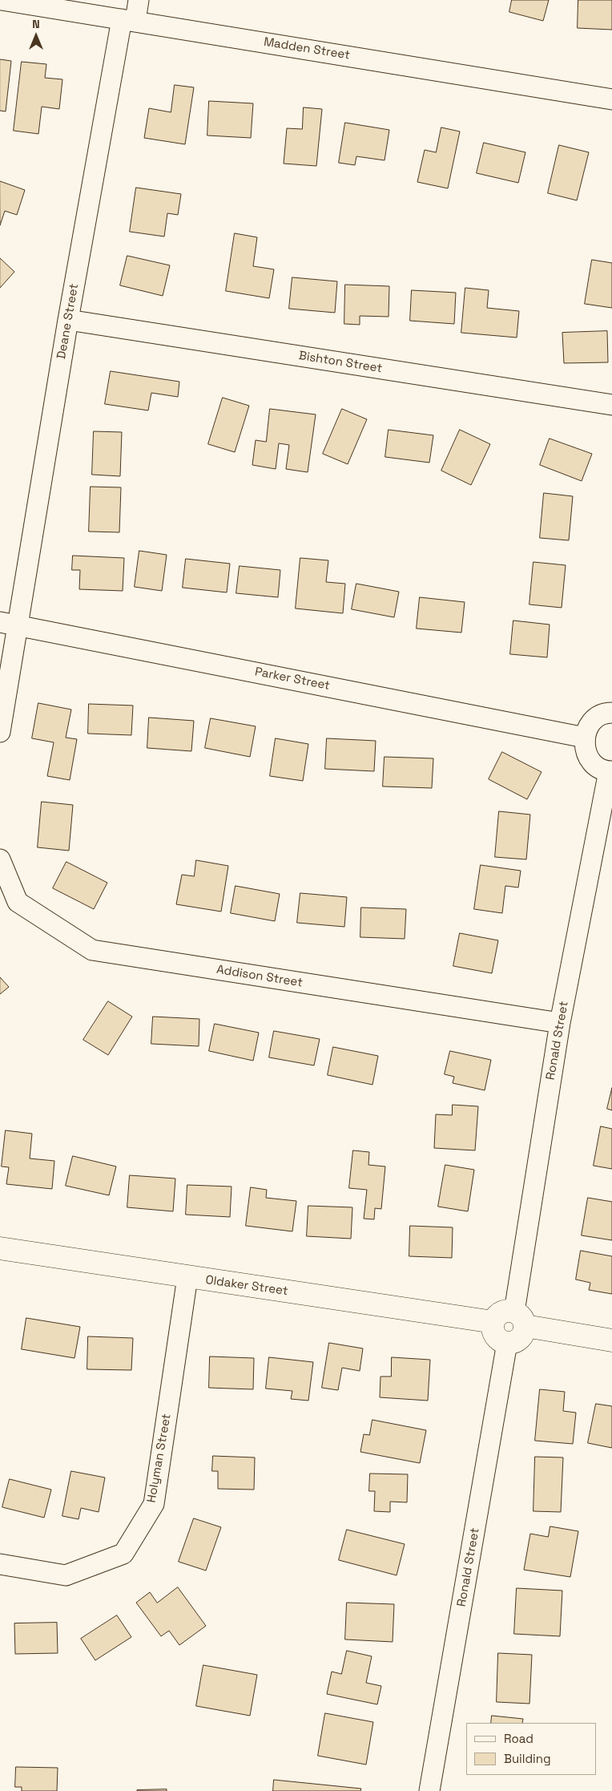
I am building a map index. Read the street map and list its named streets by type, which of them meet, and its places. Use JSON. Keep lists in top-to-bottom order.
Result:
{
  "streets": {
    "street": [
      "Madden Street",
      "Deane Street",
      "Bishton Street",
      "Parker Street",
      "Addison Street",
      "Ronald Street",
      "Oldaker Street",
      "Holyman Street"
    ]
  },
  "crossings": [
    ["Madden Street", "Deane Street"],
    ["Deane Street", "Bishton Street"],
    ["Deane Street", "Parker Street"],
    ["Addison Street", "Ronald Street"],
    ["Ronald Street", "Oldaker Street"],
    ["Oldaker Street", "Holyman Street"]
  ],
  "legend": ["Road", "Building"],
  "north": "top"
}
